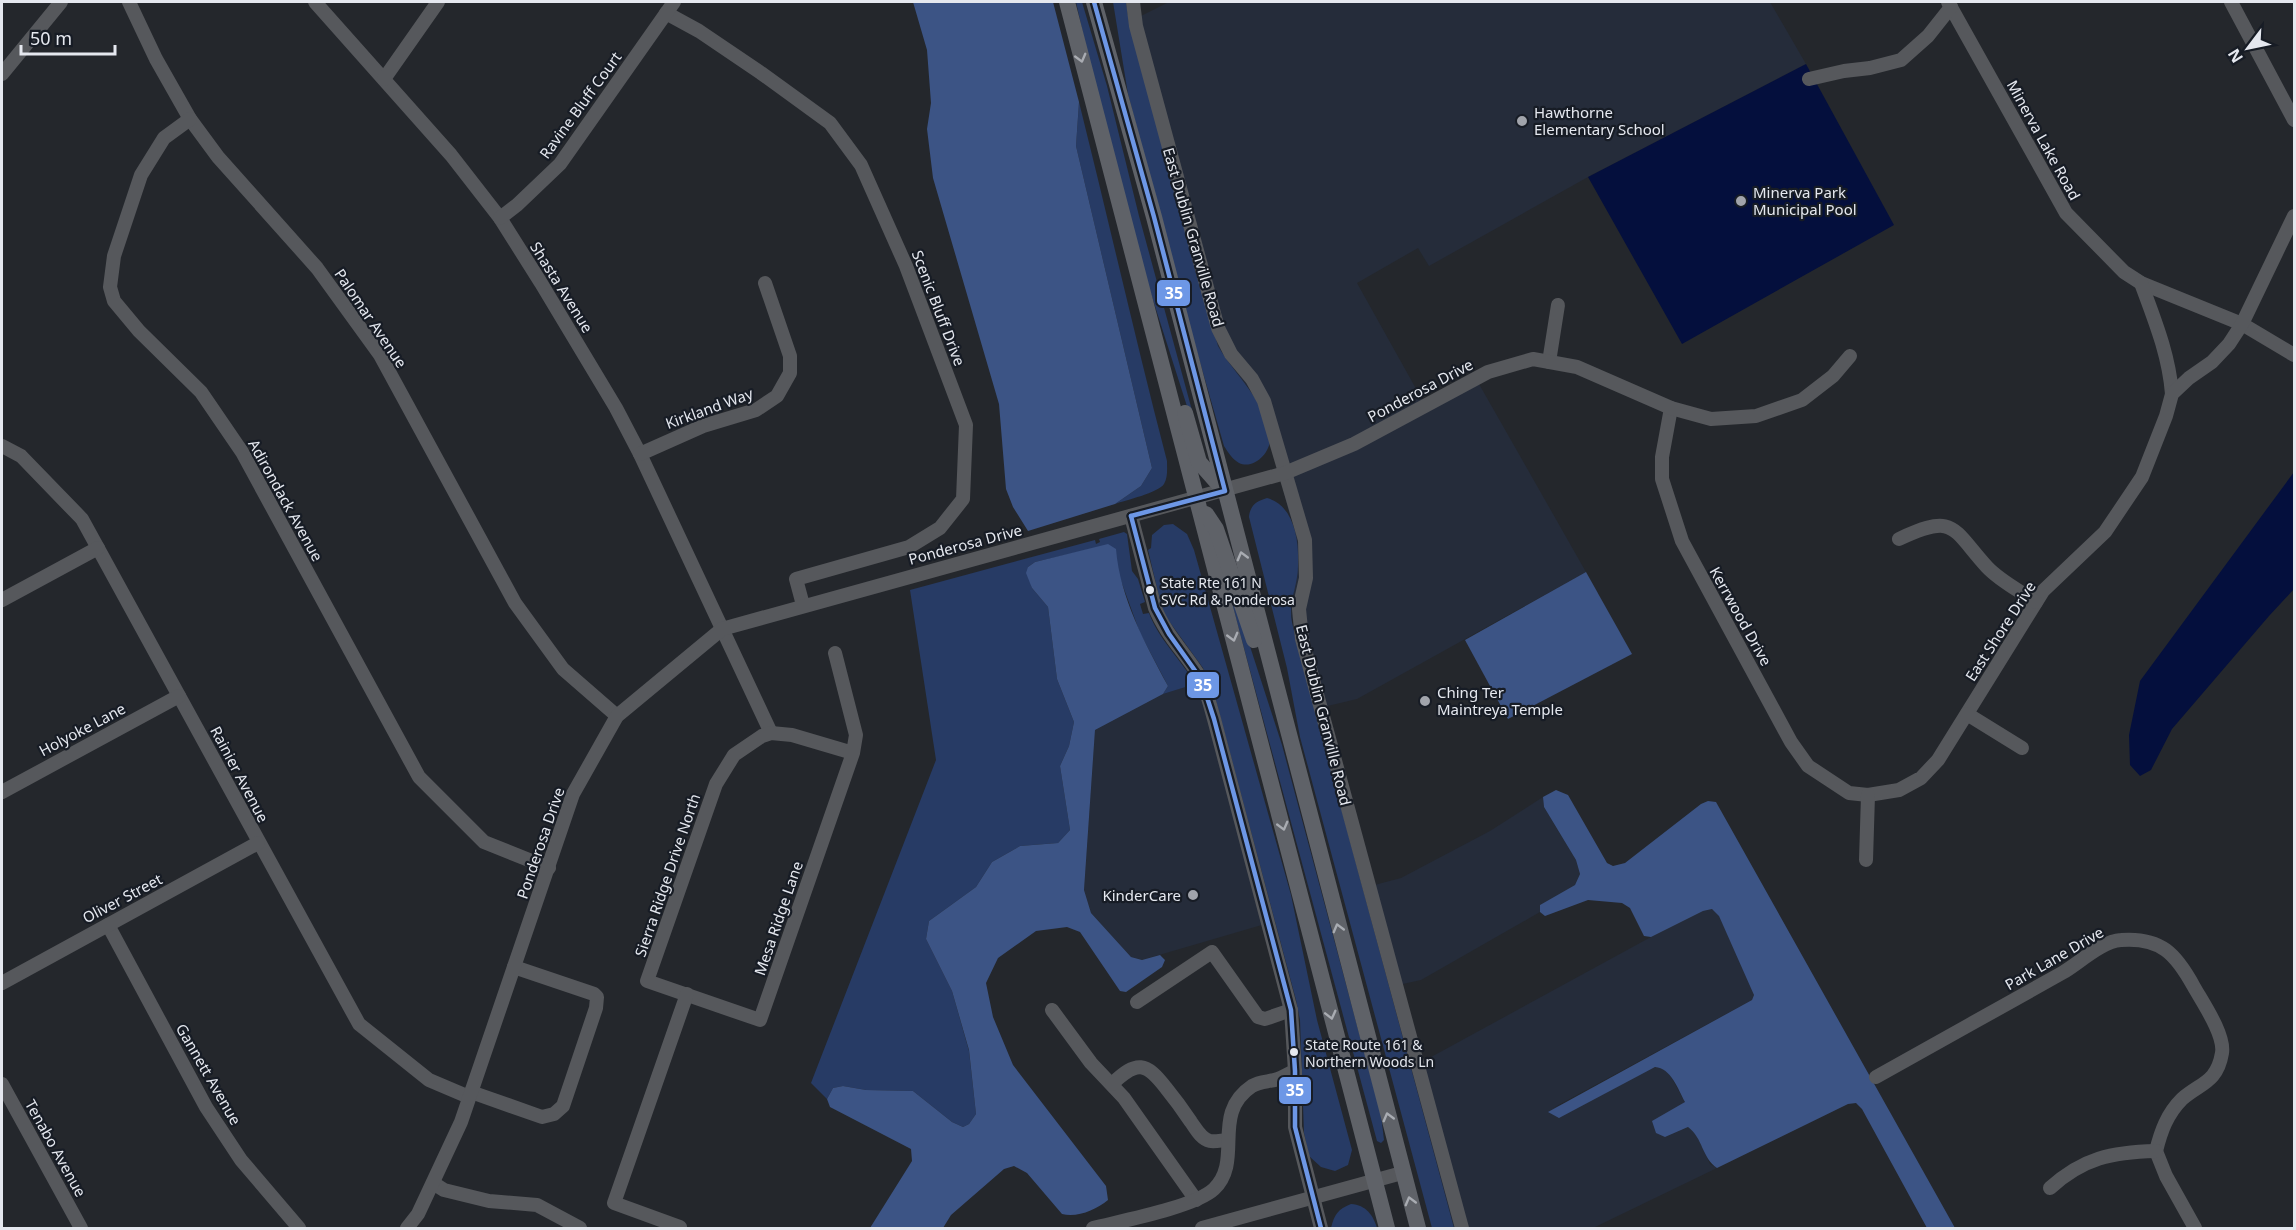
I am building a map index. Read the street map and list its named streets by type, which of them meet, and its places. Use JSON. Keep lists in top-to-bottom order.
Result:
{
  "streets": {
    "street": [
      "Ravine Bluff Court",
      "Minerva Lake Road",
      "East Dublin Granville Road",
      "Shasta Avenue",
      "Scenic Bluff Drive",
      "Palomar Avenue",
      "Ponderosa Drive",
      "Kirkland Way",
      "Adirondack Avenue",
      "Kerrwood Drive",
      "East Shore Drive",
      "Holyoke Lane",
      "Rainier Avenue",
      "Sierra Ridge Drive North",
      "Oliver Street",
      "Mesa Ridge Lane",
      "Park Lane Drive",
      "Gannett Avenue",
      "Tenabo Avenue"
    ]
  },
  "crossings": [
    ["Ravine Bluff Court", "Shasta Avenue"],
    ["Ravine Bluff Court", "Scenic Bluff Drive"],
    ["Minerva Lake Road", "East Shore Drive"],
    ["East Dublin Granville Road", "Ponderosa Drive"],
    ["Shasta Avenue", "Ponderosa Drive"],
    ["Shasta Avenue", "Kirkland Way"],
    ["Scenic Bluff Drive", "Ponderosa Drive"],
    ["Palomar Avenue", "Ponderosa Drive"],
    ["Palomar Avenue", "Adirondack Avenue"],
    ["Ponderosa Drive", "Adirondack Avenue"],
    ["Ponderosa Drive", "Kerrwood Drive"],
    ["Ponderosa Drive", "Rainier Avenue"],
    ["Kerrwood Drive", "East Shore Drive"],
    ["Holyoke Lane", "Rainier Avenue"],
    ["Rainier Avenue", "Oliver Street"],
    ["Sierra Ridge Drive North", "Mesa Ridge Lane"],
    ["Oliver Street", "Gannett Avenue"]
  ],
  "places": [
    "Hawthorne Elementary School",
    "Minerva Park Municipal Pool",
    "State Rte 161 N SVC Rd & Ponderosa",
    "Ching Ter Maintreya Temple",
    "KinderCare",
    "State Route 161 & Northern Woods Ln"
  ],
  "lines": ["transit line 35"],
  "scale_bar": "50 m",
  "north": "bottom left"
}
